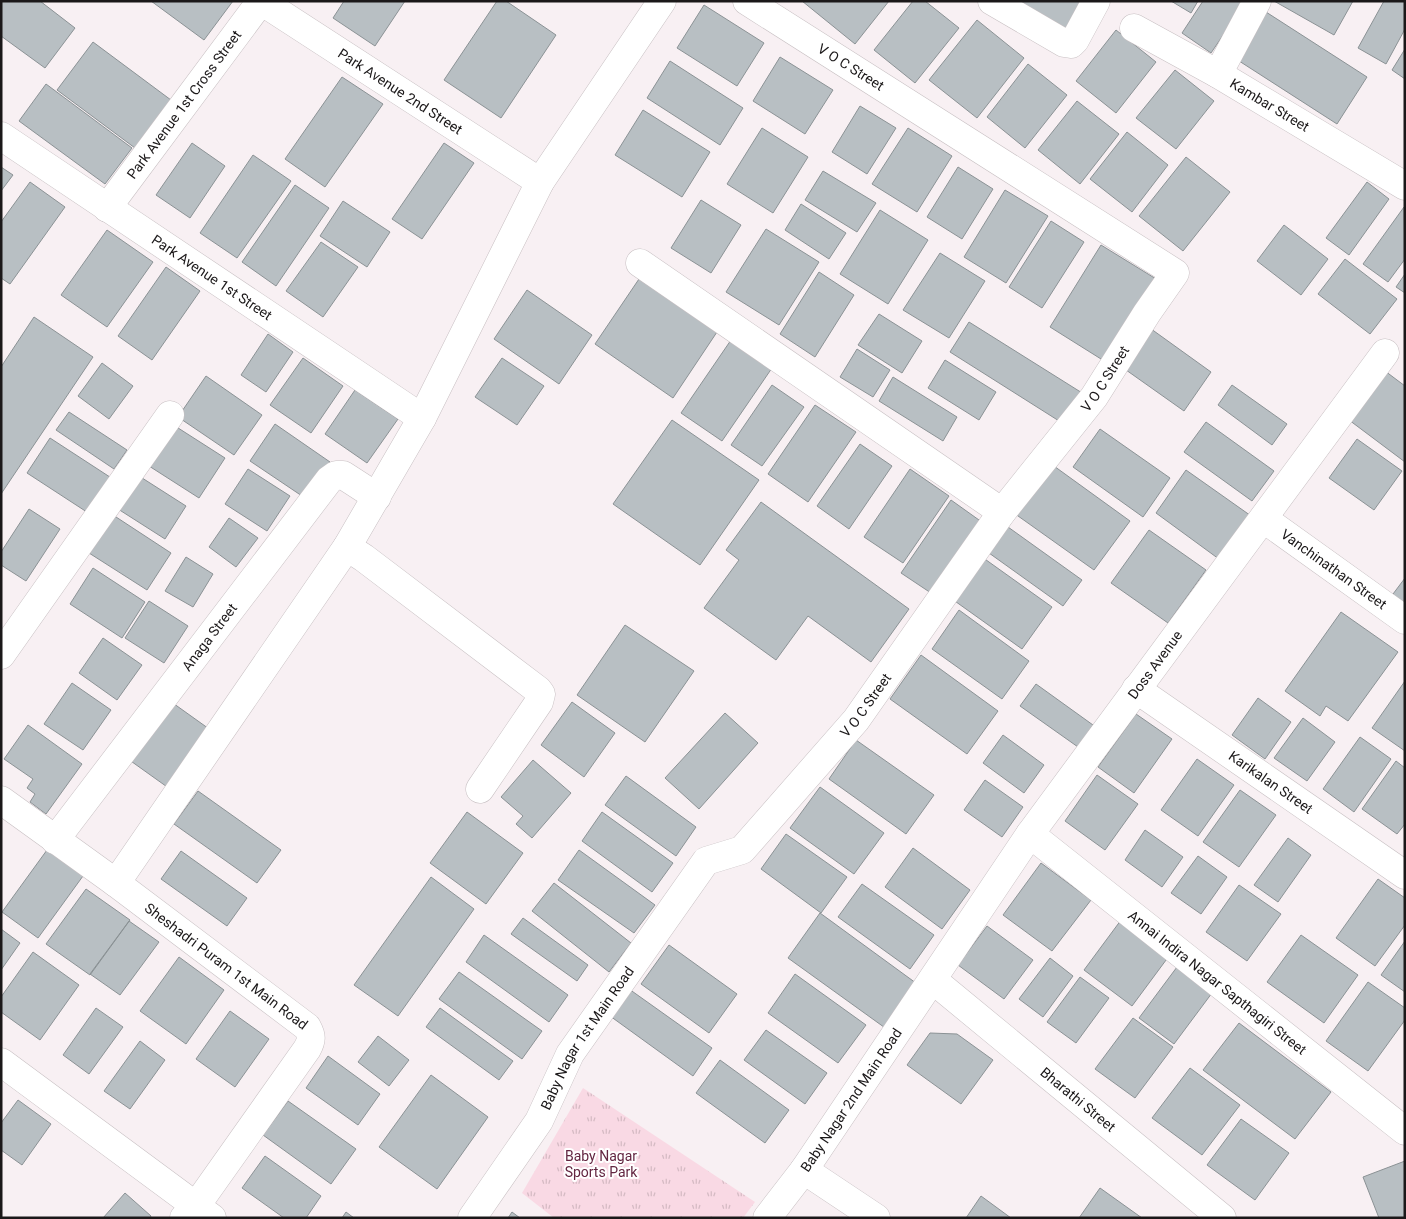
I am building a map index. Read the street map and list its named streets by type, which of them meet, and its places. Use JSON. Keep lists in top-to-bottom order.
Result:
{
  "streets": {
    "street": [
      "V O C Street",
      "Park Avenue 2nd Street",
      "Park Avenue 1st Cross Street",
      "Kambar Street",
      "Park Avenue 1st Street",
      "Vanchinathan Street",
      "Anaga Street",
      "Doss Avenue",
      "Karikalan Street",
      "Sheshadri Puram 1st Main Road",
      "Annai Indira Nagar Sapthagiri Street",
      "Baby Nagar 1st Main Road",
      "Bharathi Street",
      "Baby Nagar 2nd Main Road"
    ]
  },
  "crossings": [
    ["V O C Street", "Baby Nagar 1st Main Road"],
    ["Park Avenue 2nd Street", "Park Avenue 1st Cross Street"],
    ["Park Avenue 1st Cross Street", "Park Avenue 1st Street"],
    ["Vanchinathan Street", "Doss Avenue"],
    ["Doss Avenue", "Karikalan Street"],
    ["Doss Avenue", "Annai Indira Nagar Sapthagiri Street"],
    ["Doss Avenue", "Bharathi Street"],
    ["Doss Avenue", "Baby Nagar 2nd Main Road"],
    ["Bharathi Street", "Baby Nagar 2nd Main Road"]
  ],
  "parks": ["Baby Nagar Sports Park"]
}
